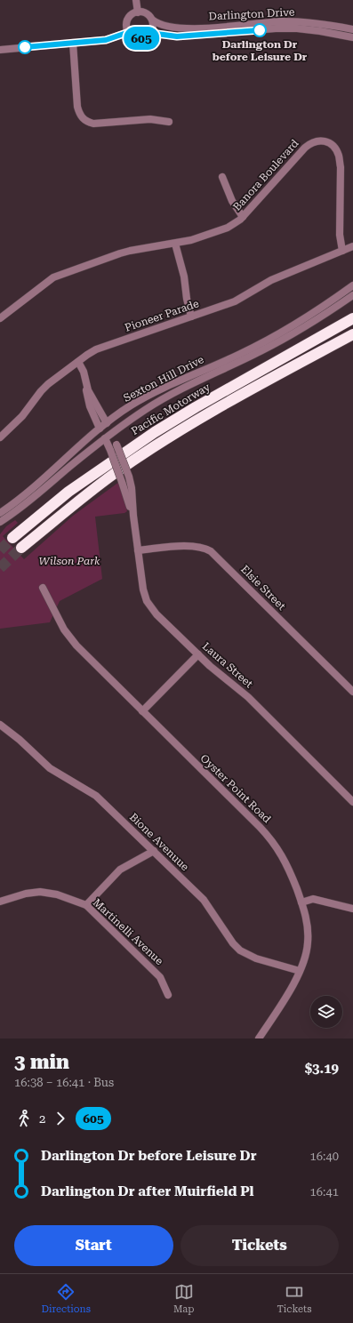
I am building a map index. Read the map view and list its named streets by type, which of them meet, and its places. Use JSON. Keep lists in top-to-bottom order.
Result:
{
  "streets": {
    "highway": ["Pacific Motorway"],
    "street": [
      "Darlington Drive",
      "Banora Boulevard",
      "Pioneer Parade",
      "Sexton Hill Drive",
      "Elsie Street",
      "Laura Street",
      "Oyster Point Road",
      "Bione Avenuue",
      "Martinelli Avenue"
    ]
  },
  "crossings": [
    ["Banora Boulevard", "Pioneer Parade"],
    ["Sexton Hill Drive", "Laura Street"],
    ["Elsie Street", "Laura Street"],
    ["Oyster Point Road", "Bione Avenuue"]
  ],
  "parks": ["Wilson Park"],
  "places": ["Darlington Dr before Leisure Dr"],
  "lines": ["bus line 605"],
  "page": {
    "on_map": "605",
    "heading": ["3 min", "16:38 – 16:41 · Bus", "$3.19"],
    "legs": ["2", "605"],
    "list": [
      {
        "name": "Darlington Dr before Leisure Dr",
        "value": "16:40"
      },
      {
        "name": "Darlington Dr after Muirfield Pl",
        "value": "16:41"
      }
    ],
    "buttons": ["Start", "Tickets"],
    "tabs": ["Directions", "Map", "Tickets"]
  }
}
